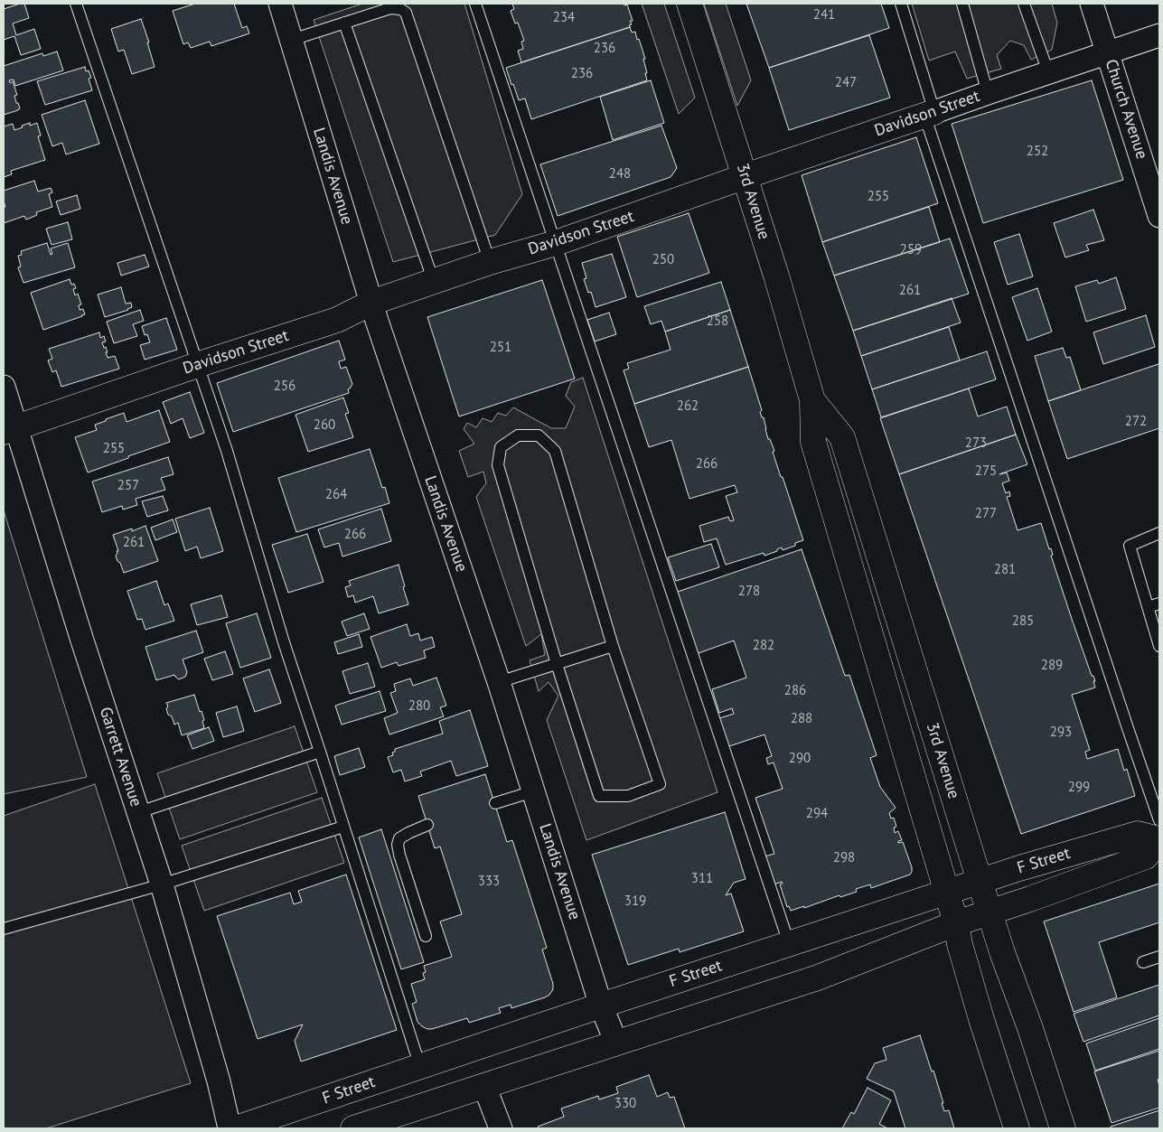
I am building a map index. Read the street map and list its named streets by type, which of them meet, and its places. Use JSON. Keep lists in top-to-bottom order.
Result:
{
  "streets": {
    "main road": ["Davidson Street", "3rd Avenue", "F Street"],
    "street": ["Church Avenue", "Landis Avenue", "Garrett Avenue"]
  },
  "crossings": [
    ["Church Avenue", "Davidson Street"],
    ["Davidson Street", "Landis Avenue"],
    ["Davidson Street", "3rd Avenue"],
    ["Davidson Street", "Garrett Avenue"],
    ["Landis Avenue", "F Street"],
    ["3rd Avenue", "F Street"]
  ],
  "house_numbers": [
    "241",
    "234",
    "236",
    "236",
    "247",
    "252",
    "248",
    "255",
    "259",
    "250",
    "261",
    "258",
    "251",
    "256",
    "262",
    "272",
    "260",
    "273",
    "255",
    "266",
    "275",
    "257",
    "264",
    "277",
    "266",
    "261",
    "281",
    "278",
    "285",
    "282",
    "289",
    "286",
    "280",
    "288",
    "293",
    "290",
    "299",
    "294",
    "298",
    "311",
    "333",
    "319",
    "330"
  ]
}
